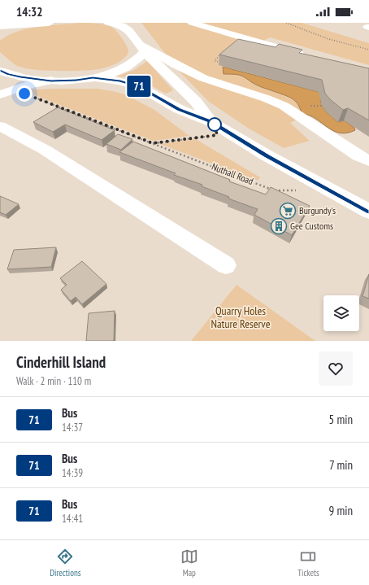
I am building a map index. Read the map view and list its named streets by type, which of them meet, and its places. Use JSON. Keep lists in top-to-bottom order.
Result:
{
  "streets": {
    "path": ["Nuthall Road"]
  },
  "parks": ["Quarry Holes Nature Reserve"],
  "places": {
    "supermarket": ["Burgundy's"],
    "building": ["Gee Customs"]
  },
  "lines": ["bus line 71"],
  "page": {
    "status": "14:32",
    "on_map": "71",
    "heading": ["Cinderhill Island", "Walk · 2 min · 110 m"],
    "list": [
      {
        "mark": "71",
        "name": "Bus",
        "note": "14:37",
        "value": "5 min"
      },
      {
        "mark": "71",
        "name": "Bus",
        "note": "14:39",
        "value": "7 min"
      },
      {
        "mark": "71",
        "name": "Bus",
        "note": "14:41",
        "value": "9 min"
      }
    ],
    "tabs": ["Directions", "Map", "Tickets"]
  }
}
